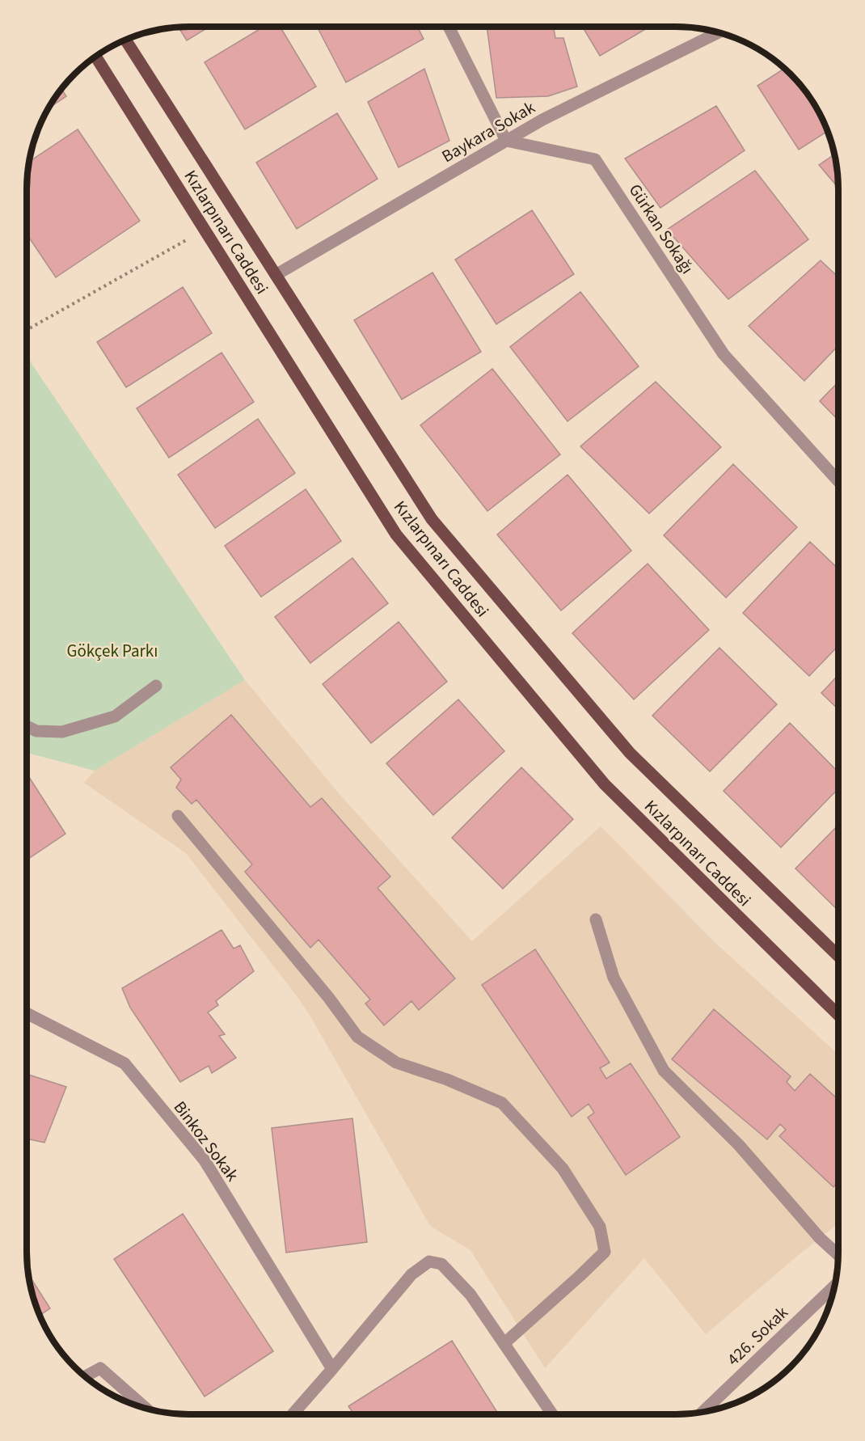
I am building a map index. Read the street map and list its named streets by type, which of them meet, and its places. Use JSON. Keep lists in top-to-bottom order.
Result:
{
  "streets": {
    "main road": ["Kızlarpınarı Caddesi"],
    "street": [
      "Baykara Sokak",
      "Gürkan Sokağı",
      "Binkoz Sokak",
      "426. Sokak"
    ]
  },
  "crossings": [
    ["Baykara Sokak", "Gürkan Sokağı"],
    ["Baykara Sokak", "Kızlarpınarı Caddesi"]
  ],
  "parks": ["Gökçek Parkı"]
}
